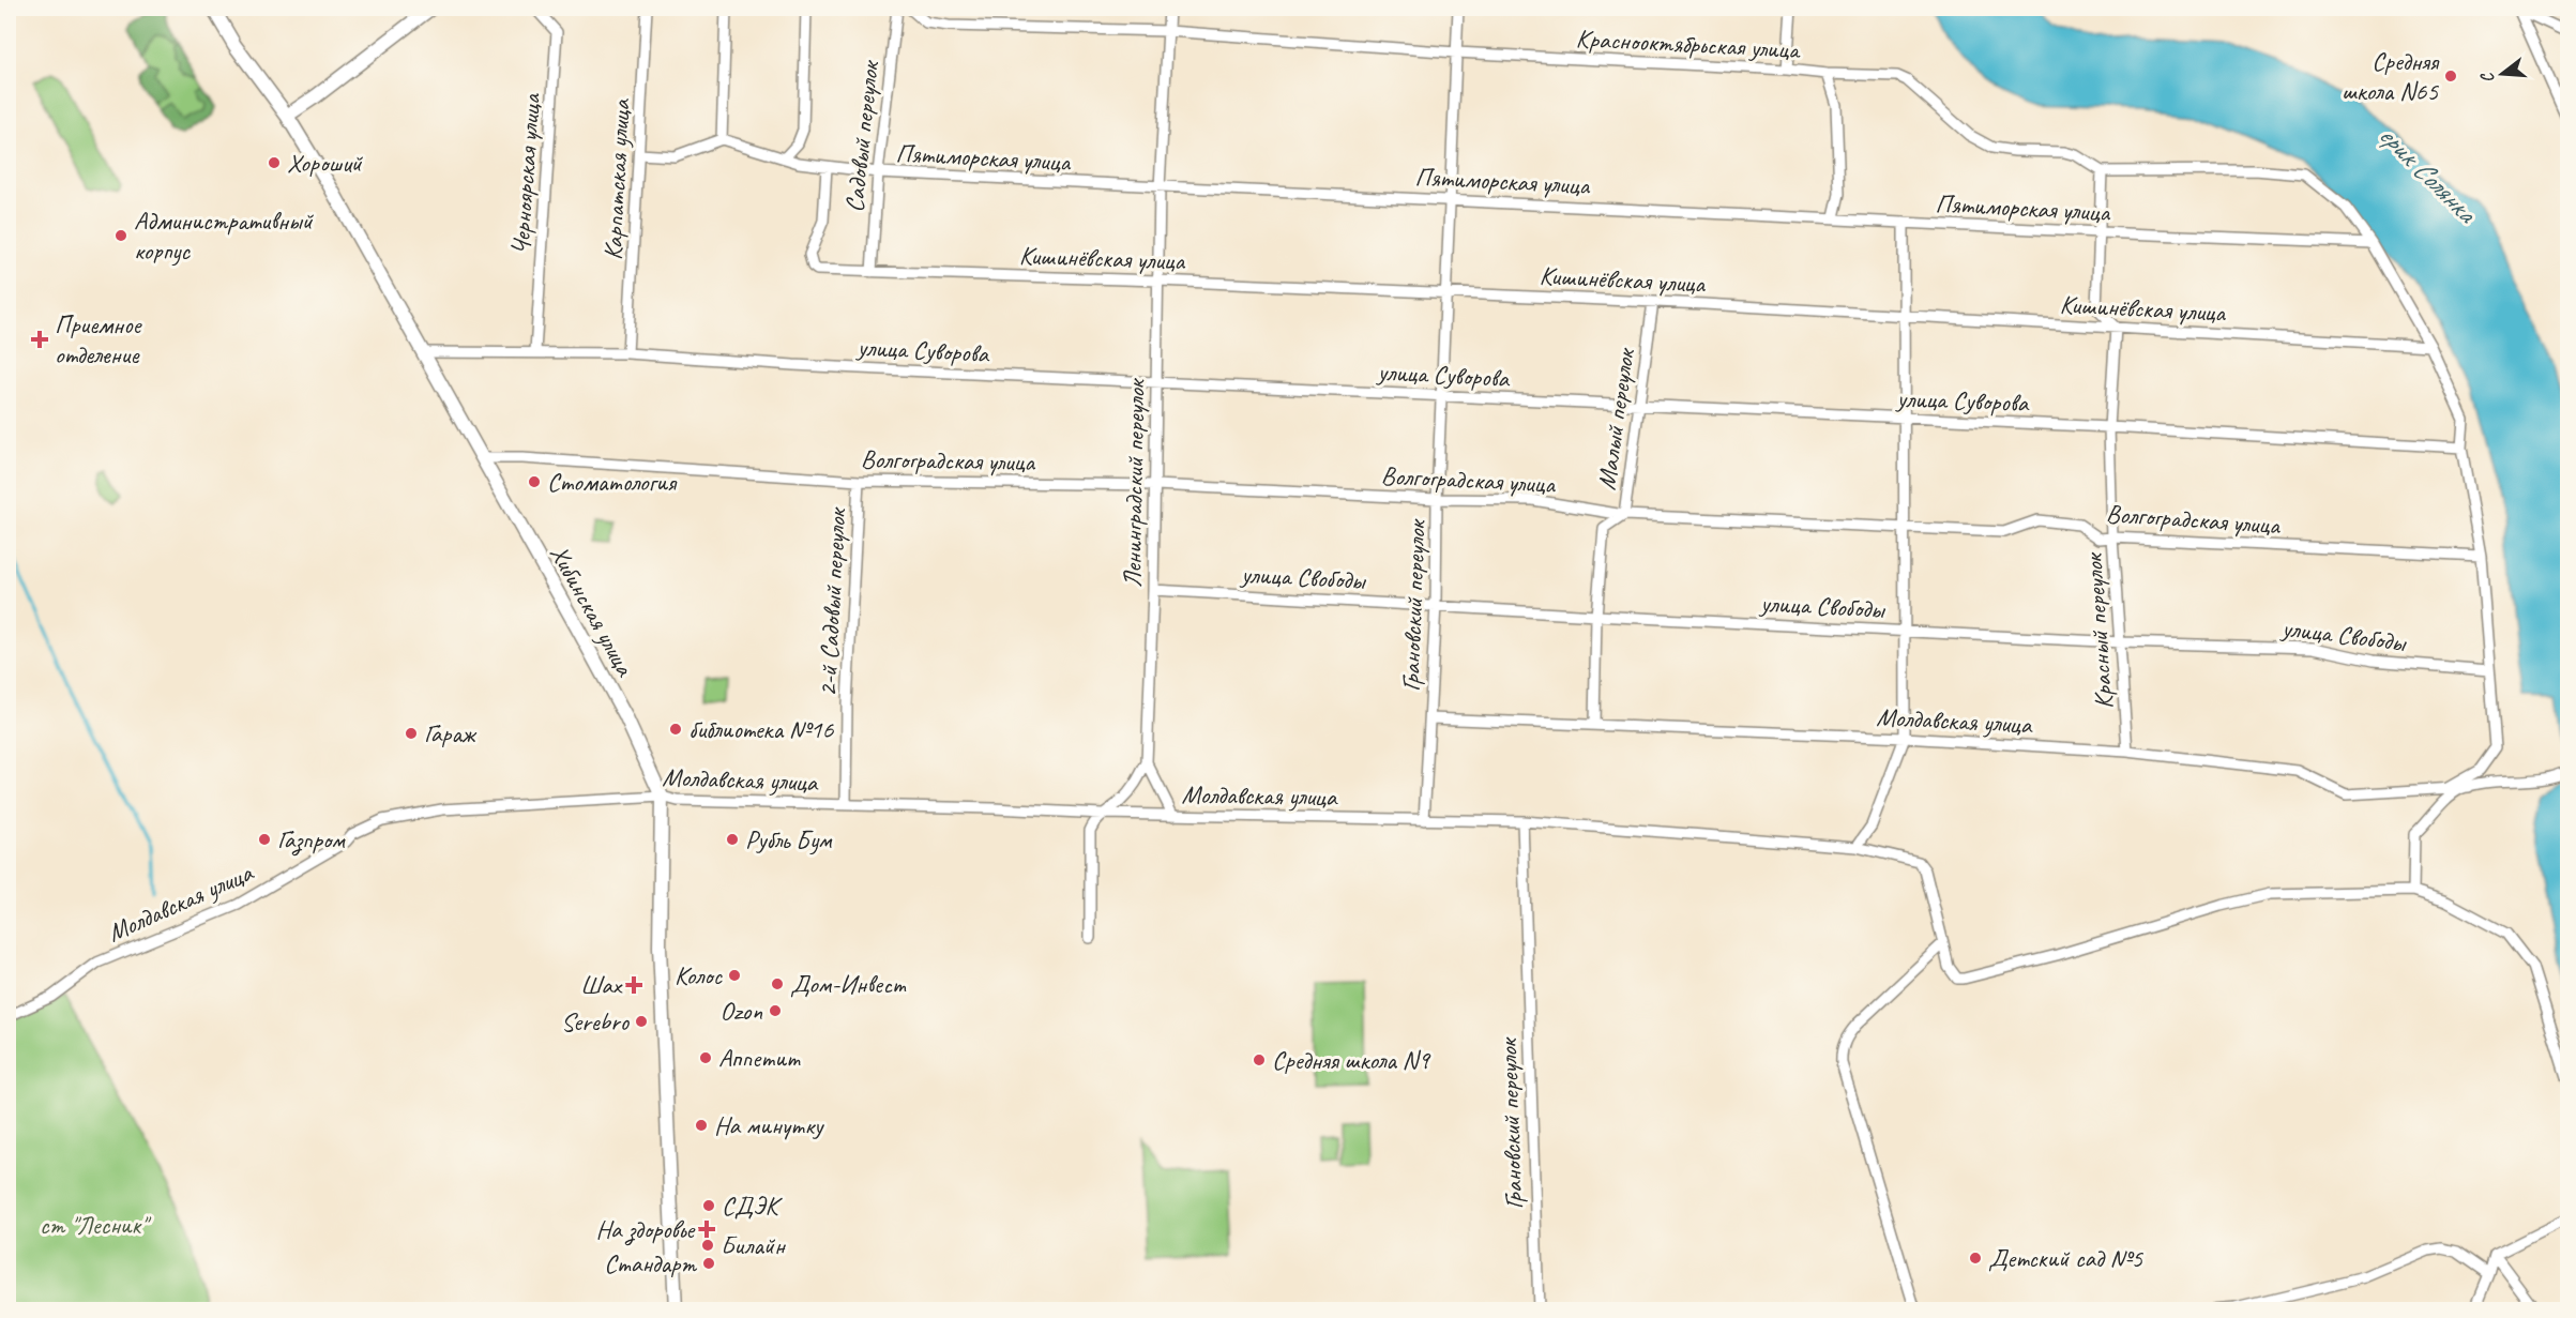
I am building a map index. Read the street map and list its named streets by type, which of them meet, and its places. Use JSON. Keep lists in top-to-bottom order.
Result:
{
  "streets": {
    "street": [
      "Краснооктябрьская улица",
      "Садовый переулок",
      "Пятиморская улица",
      "Черноярская улица",
      "Карпатская улица",
      "Кишинёвская улица",
      "улица Суворова",
      "Малый переулок",
      "Волгоградская улица",
      "Ленинградский переулок",
      "улица Свободы",
      "2-й Садовый переулок",
      "Грановский переулок",
      "Хибинская улица",
      "Красный переулок",
      "Молдавская улица"
    ]
  },
  "crossings": [
    ["Краснооктябрьская улица", "Ленинградский переулок"],
    ["Краснооктябрьская улица", "Грановский переулок"],
    ["Садовый переулок", "Пятиморская улица"],
    ["Садовый переулок", "Кишинёвская улица"],
    ["Пятиморская улица", "Кишинёвская улица"],
    ["Пятиморская улица", "Ленинградский переулок"],
    ["Пятиморская улица", "Грановский переулок"],
    ["Черноярская улица", "улица Суворова"],
    ["Карпатская улица", "улица Суворова"],
    ["Кишинёвская улица", "Малый переулок"],
    ["Кишинёвская улица", "Ленинградский переулок"],
    ["Кишинёвская улица", "Грановский переулок"],
    ["Кишинёвская улица", "Красный переулок"],
    ["улица Суворова", "Малый переулок"],
    ["улица Суворова", "Ленинградский переулок"],
    ["улица Суворова", "Грановский переулок"],
    ["улица Суворова", "Хибинская улица"],
    ["улица Суворова", "Красный переулок"],
    ["Малый переулок", "Волгоградская улица"],
    ["Малый переулок", "улица Свободы"],
    ["Малый переулок", "Молдавская улица"],
    ["Волгоградская улица", "Ленинградский переулок"],
    ["Волгоградская улица", "2-й Садовый переулок"],
    ["Волгоградская улица", "Грановский переулок"],
    ["Волгоградская улица", "Хибинская улица"],
    ["Волгоградская улица", "Красный переулок"],
    ["Ленинградский переулок", "улица Свободы"],
    ["Ленинградский переулок", "Молдавская улица"],
    ["улица Свободы", "Грановский переулок"],
    ["улица Свободы", "Красный переулок"],
    ["2-й Садовый переулок", "Молдавская улица"],
    ["Грановский переулок", "Молдавская улица"],
    ["Хибинская улица", "Молдавская улица"],
    ["Красный переулок", "Молдавская улица"]
  ],
  "water": ["ерик Солянка"],
  "parks": ["ст \"Лесник\""],
  "places": {
    "other": [
      "Средняя школа N65",
      "Хороший",
      "Административный корпус",
      "Стоматология",
      "библиотека №16",
      "Гараж",
      "Газпром",
      "Рубль Бум",
      "Колос",
      "Дом-Инвест",
      "Ozon",
      "Serebro",
      "Аппетит",
      "Средняя школа N9",
      "На минутку",
      "СДЭК",
      "Билайн",
      "Детский сад №5",
      "Стандарт"
    ],
    "health": ["Приемное отделение", "Шах", "На здоровье"]
  },
  "north": "left"
}
